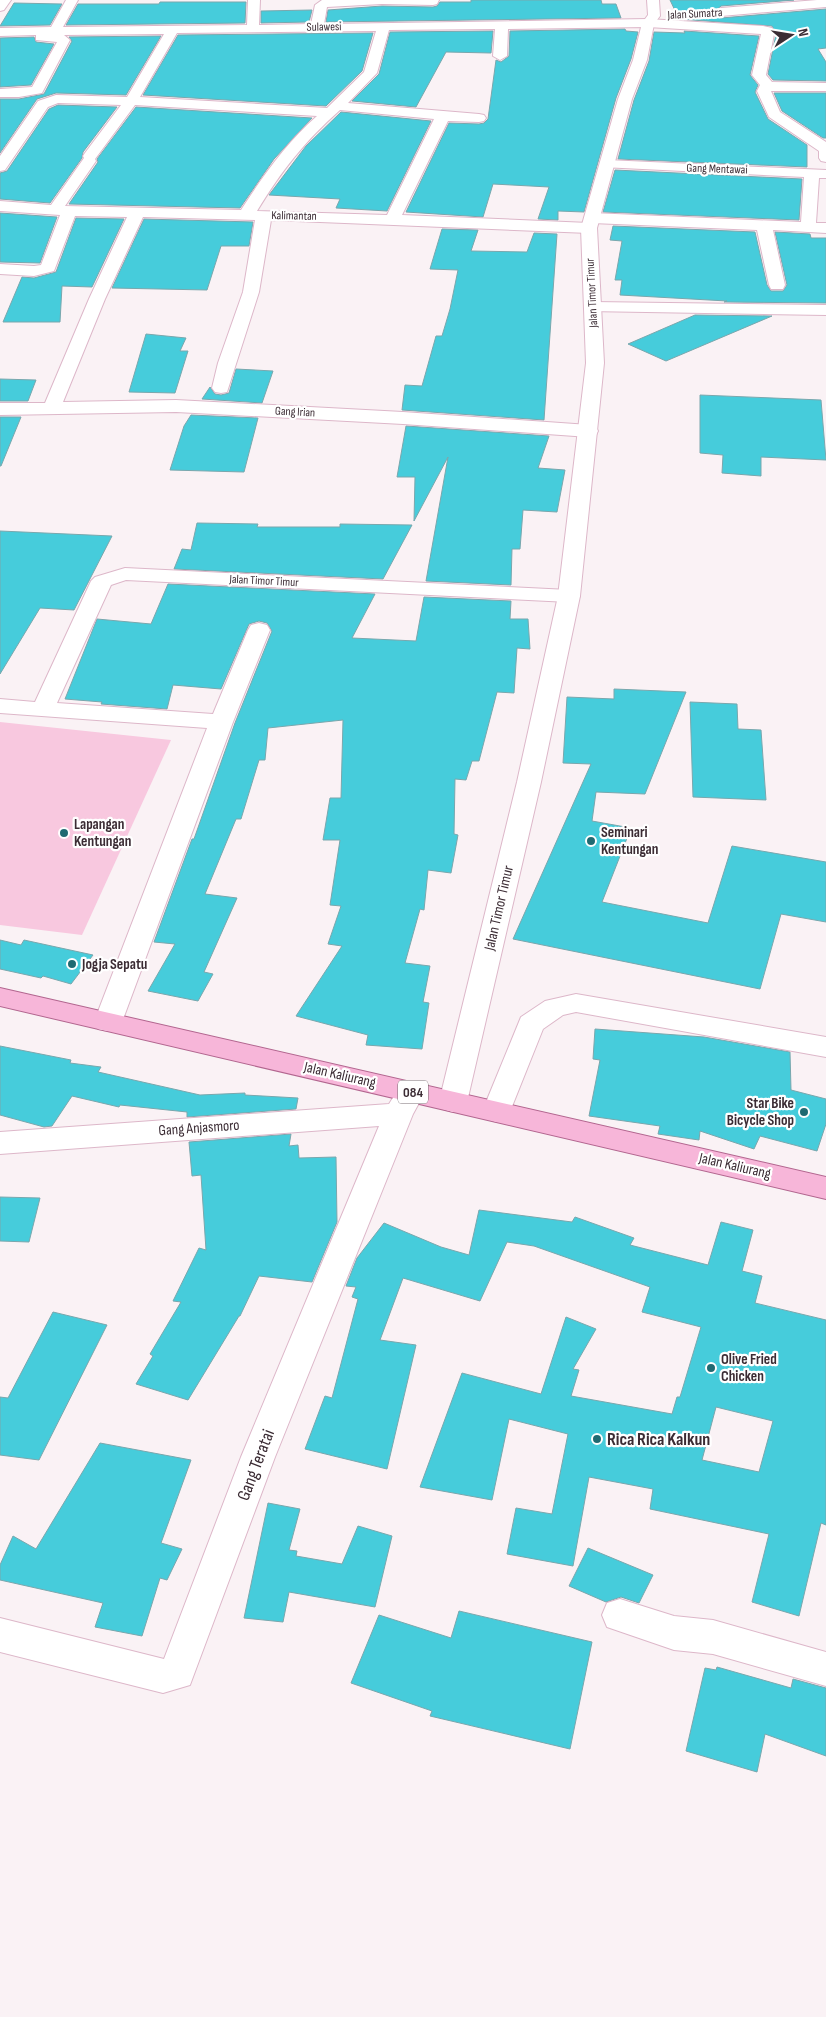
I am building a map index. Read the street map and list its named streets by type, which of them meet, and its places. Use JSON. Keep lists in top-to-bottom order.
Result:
{
  "streets": {
    "main road": ["Jalan Kaliurang", "084"],
    "street": [
      "Jalan Sumatra",
      "Sulawesi",
      "Gang Mentawai",
      "Kalimantan",
      "Jalan Timor Timur",
      "Gang Irian",
      "Gang Anjasmoro",
      "Gang Teratai"
    ]
  },
  "crossings": [
    ["Jalan Sumatra", "Sulawesi"],
    ["Jalan Sumatra", "Jalan Timor Timur"],
    ["Sulawesi", "Jalan Timor Timur"],
    ["Gang Mentawai", "Jalan Timor Timur"],
    ["Kalimantan", "Jalan Timor Timur"],
    ["Jalan Timor Timur", "Gang Irian"],
    ["Jalan Timor Timur", "Jalan Kaliurang"],
    ["Jalan Kaliurang", "Gang Anjasmoro"],
    ["Jalan Kaliurang", "Gang Teratai"],
    ["Gang Anjasmoro", "Gang Teratai"]
  ],
  "places": [
    "Lapangan Kentungan",
    "Seminari Kentungan",
    "Jogja Sepatu",
    "Star Bike Bicycle Shop",
    "Olive Fried Chicken",
    "Rica Rica Kalkun"
  ],
  "north": "right"
}
